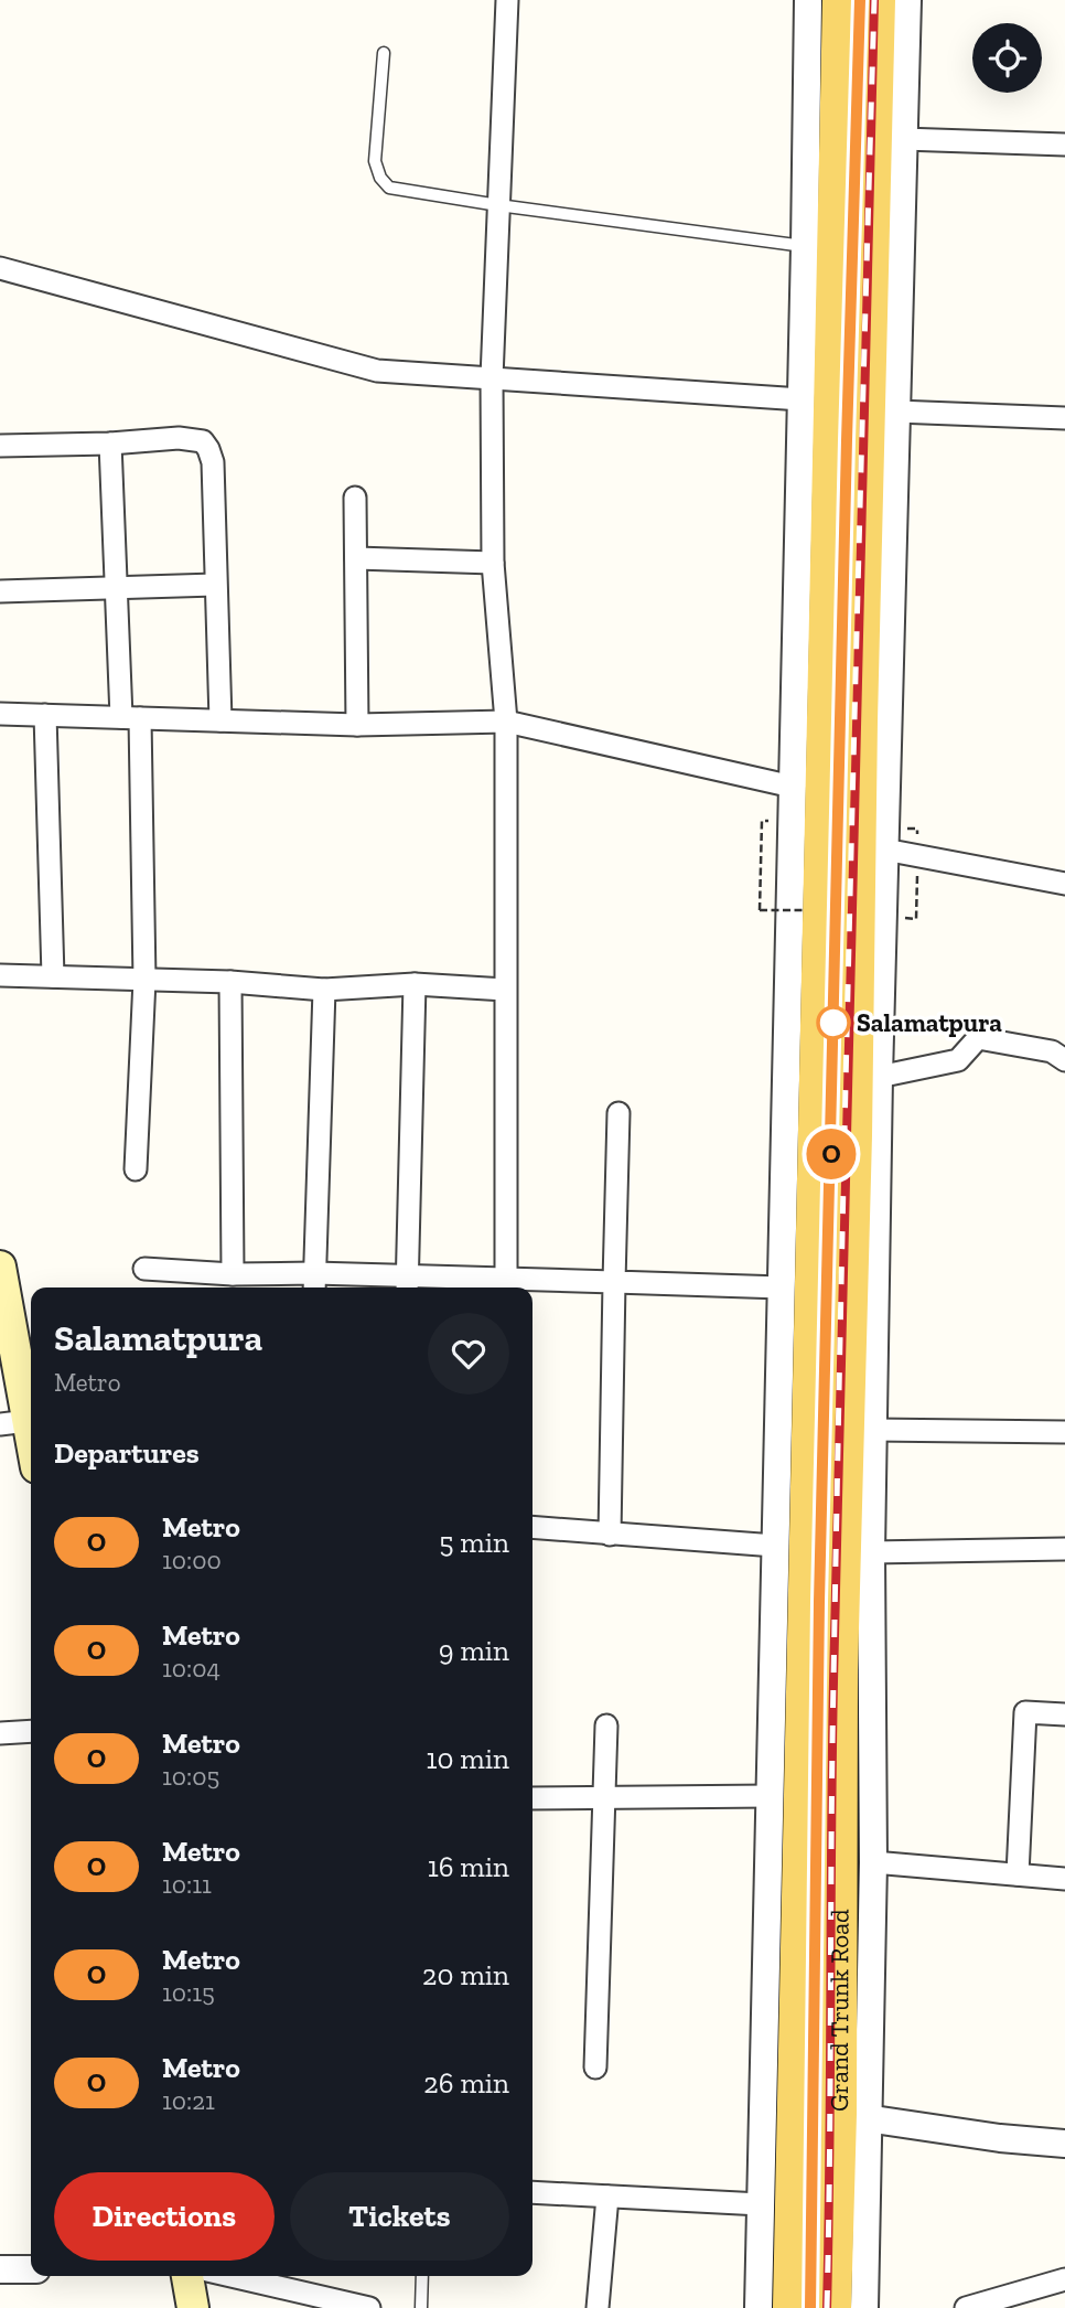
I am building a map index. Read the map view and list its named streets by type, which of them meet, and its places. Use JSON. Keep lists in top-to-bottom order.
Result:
{
  "streets": {
    "main road": ["Grand Trunk Road"]
  },
  "places": ["Salamatpura"],
  "lines": ["metro line O"],
  "page": {
    "on_map": "O",
    "heading": [
      ["Salamatpura", "Metro"],
      "Departures"
    ],
    "list": [
      {
        "mark": "O",
        "name": "Metro",
        "note": "10:00",
        "value": "5 min"
      },
      {
        "mark": "O",
        "name": "Metro",
        "note": "10:04",
        "value": "9 min"
      },
      {
        "mark": "O",
        "name": "Metro",
        "note": "10:05",
        "value": "10 min"
      },
      {
        "mark": "O",
        "name": "Metro",
        "note": "10:11",
        "value": "16 min"
      },
      {
        "mark": "O",
        "name": "Metro",
        "note": "10:15",
        "value": "20 min"
      },
      {
        "mark": "O",
        "name": "Metro",
        "note": "10:21",
        "value": "26 min"
      }
    ],
    "buttons": ["Directions", "Tickets"]
  }
}
